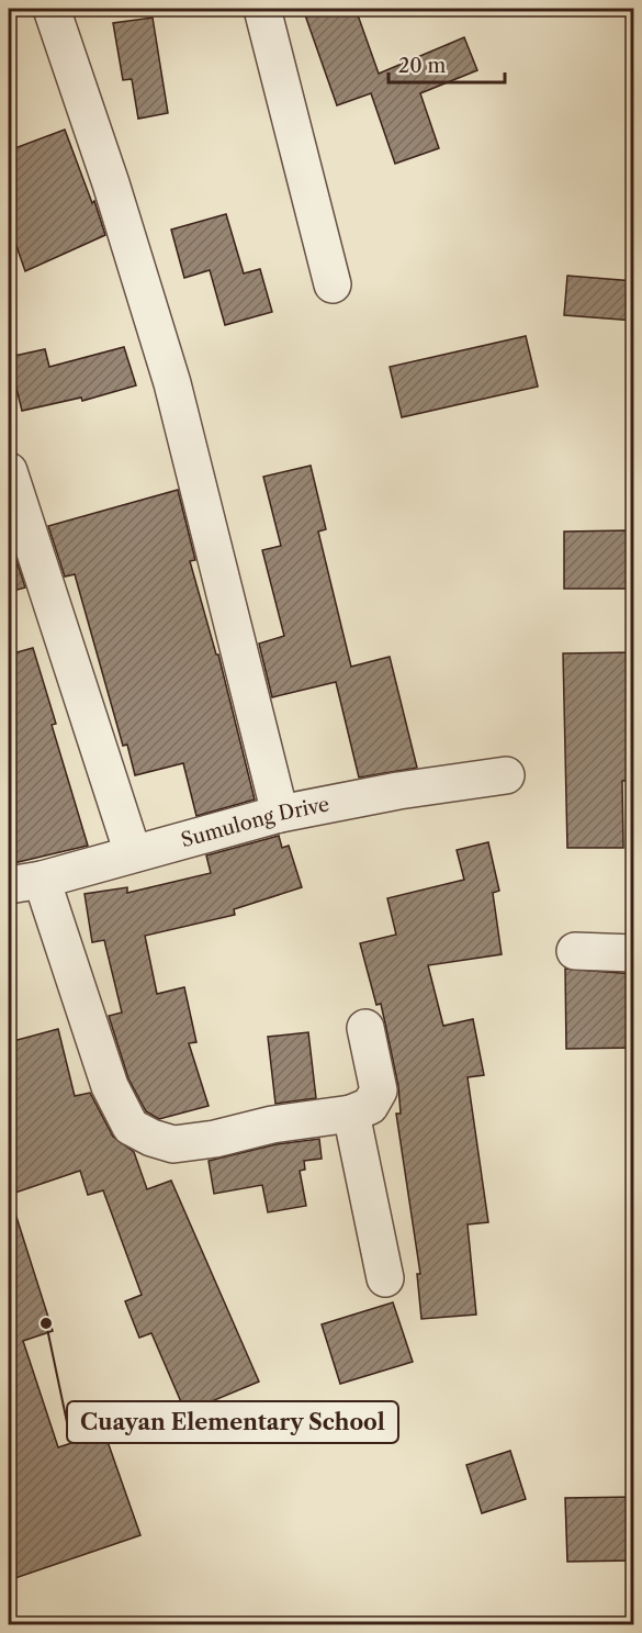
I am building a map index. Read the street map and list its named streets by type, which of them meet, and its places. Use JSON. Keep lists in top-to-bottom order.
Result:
{
  "streets": {
    "street": ["Sumulong Drive"]
  },
  "places": ["Cuayan Elementary School"],
  "scale_bar": "20 m"
}
